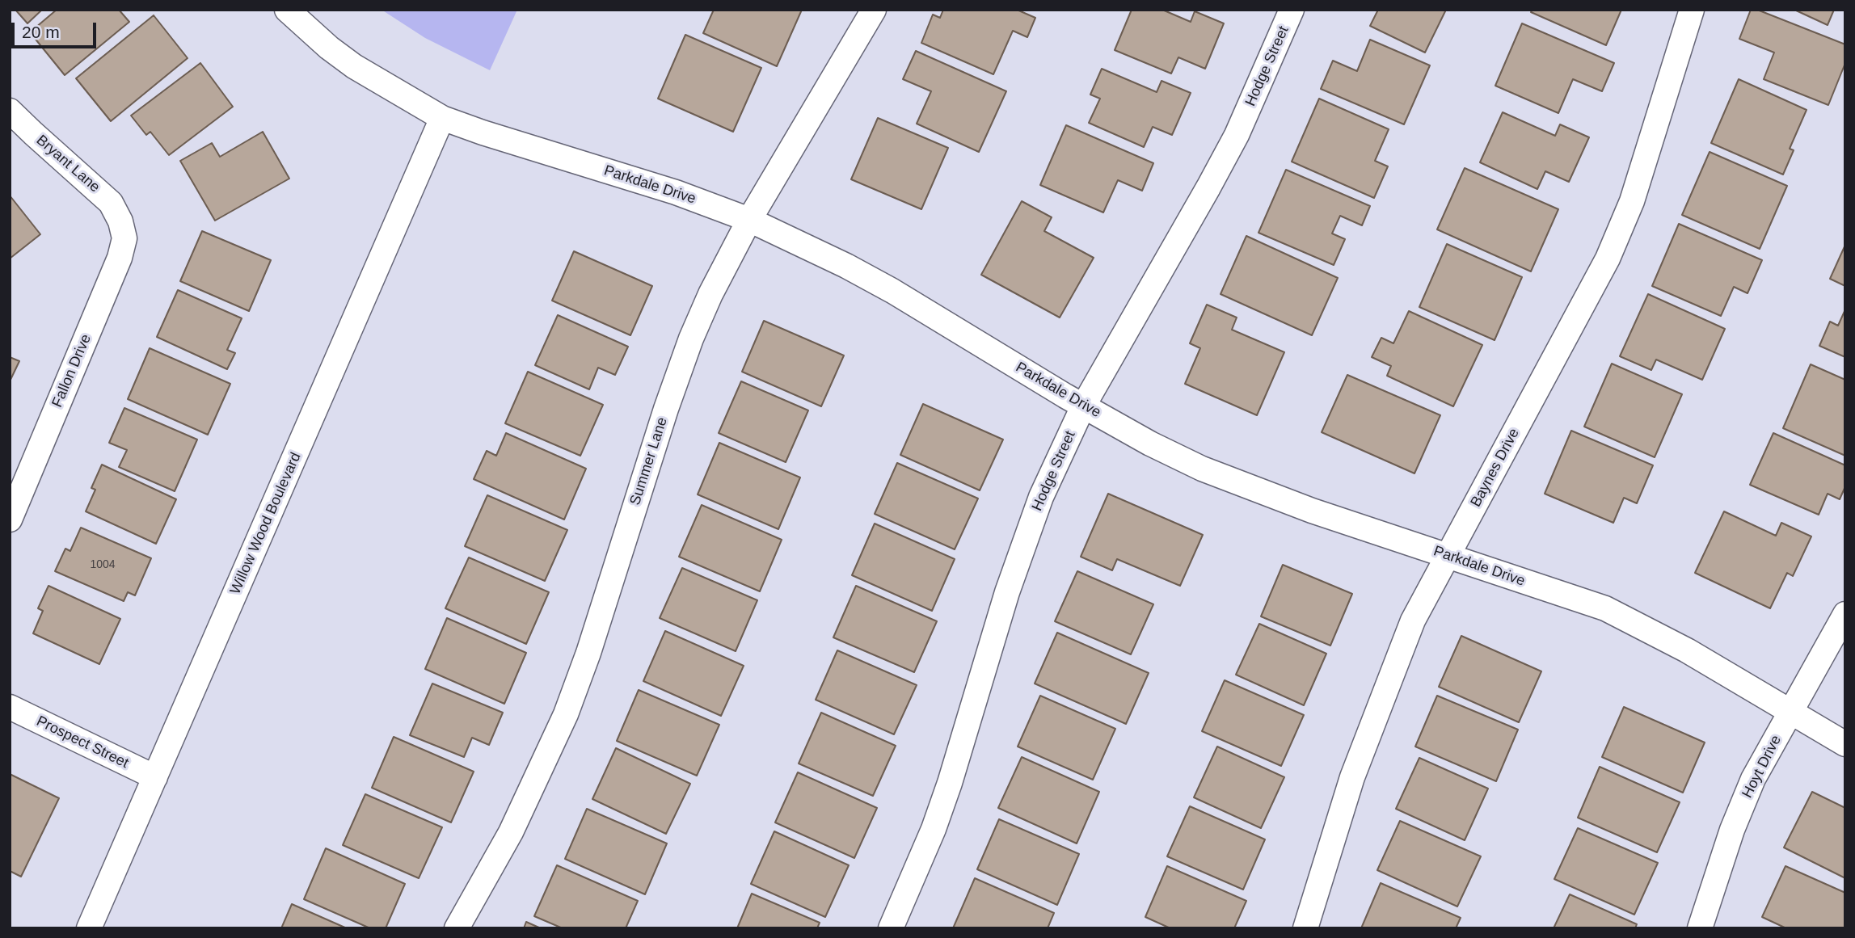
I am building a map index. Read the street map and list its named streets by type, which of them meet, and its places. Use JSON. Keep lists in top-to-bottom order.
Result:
{
  "streets": {
    "street": [
      "Hodge Street",
      "Bryant Lane",
      "Parkdale Drive",
      "Fallon Drive",
      "Summer Lane",
      "Baynes Drive",
      "Willow Wood Boulevard",
      "Prospect Street",
      "Hoyt Drive"
    ]
  },
  "crossings": [
    ["Hodge Street", "Parkdale Drive"],
    ["Bryant Lane", "Fallon Drive"],
    ["Parkdale Drive", "Summer Lane"],
    ["Parkdale Drive", "Baynes Drive"],
    ["Parkdale Drive", "Willow Wood Boulevard"],
    ["Parkdale Drive", "Hoyt Drive"],
    ["Willow Wood Boulevard", "Prospect Street"]
  ],
  "house_numbers": ["1004"],
  "scale_bar": "20 m"
}
